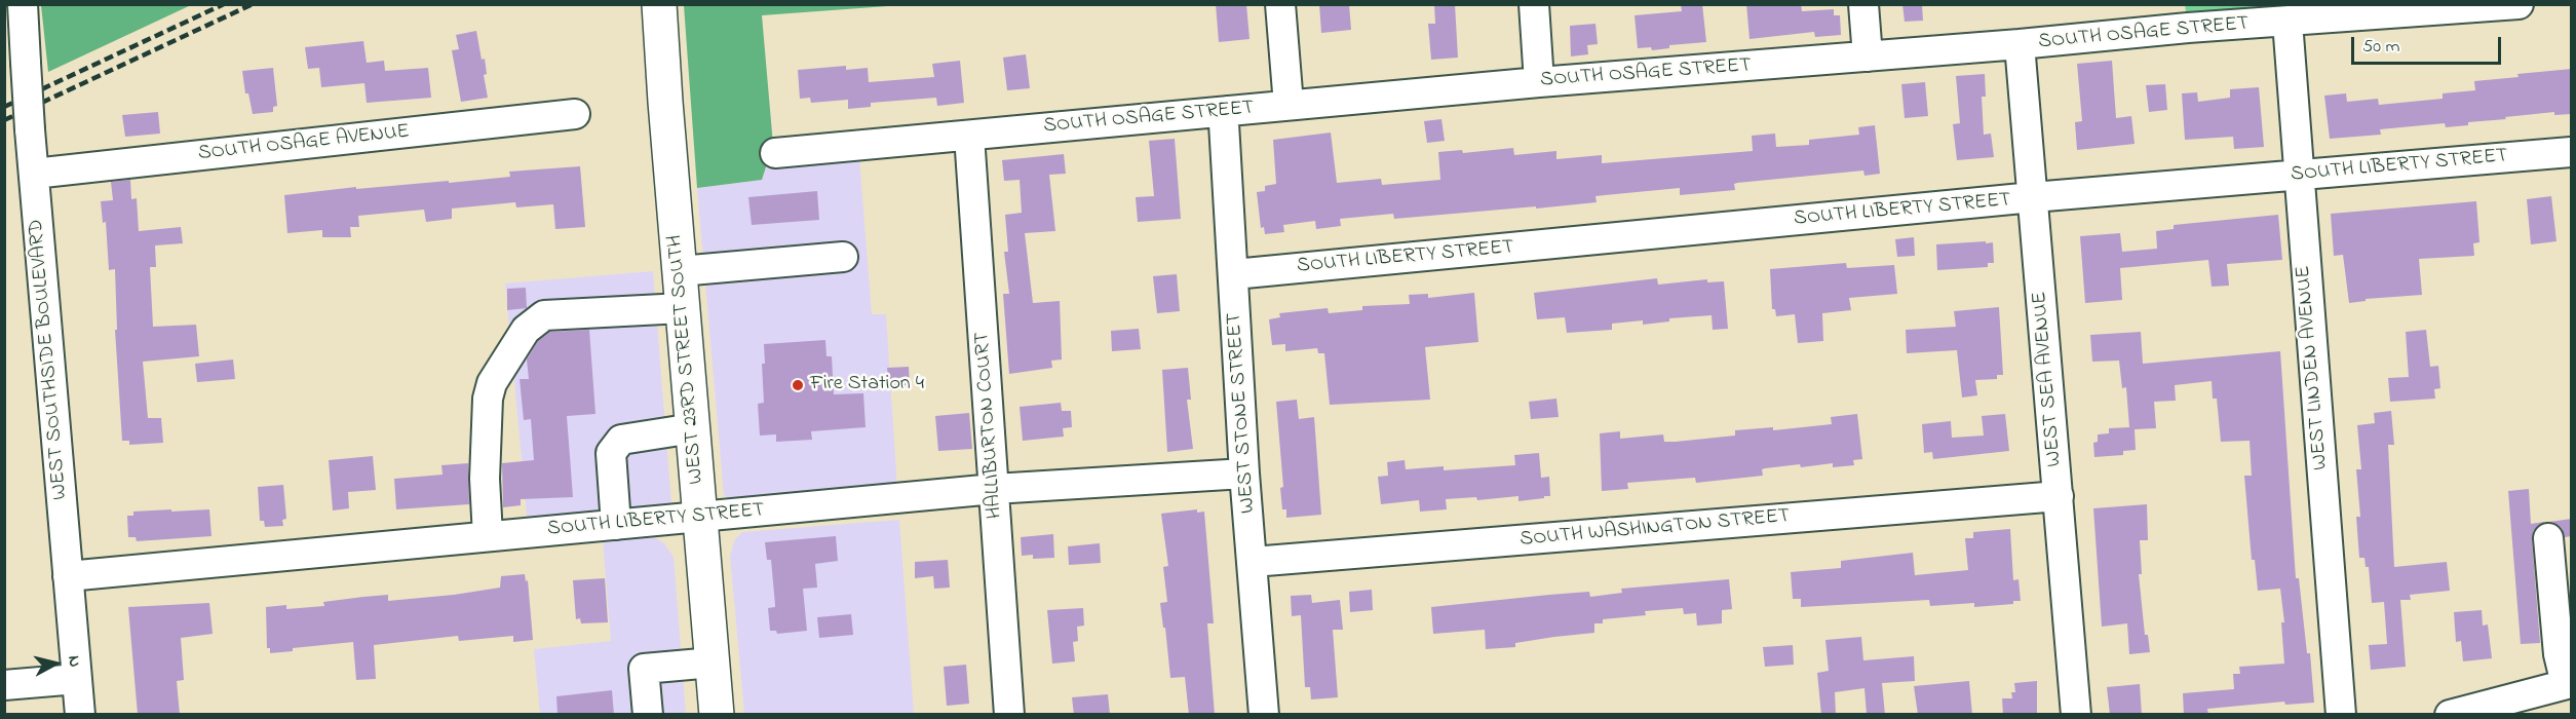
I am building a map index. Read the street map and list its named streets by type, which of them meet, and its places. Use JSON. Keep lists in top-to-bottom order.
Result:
{
  "streets": {
    "main road": ["WEST 23RD STREET SOUTH"],
    "street": [
      "SOUTH OSAGE STREET",
      "SOUTH OSAGE AVENUE",
      "SOUTH LIBERTY STREET",
      "WEST SOUTHSIDE BOULEVARD",
      "WEST LINDEN AVENUE",
      "WEST SEA AVENUE",
      "WEST STONE STREET",
      "HALLIBURTON COURT",
      "SOUTH WASHINGTON STREET"
    ]
  },
  "crossings": [
    ["SOUTH OSAGE STREET", "WEST LINDEN AVENUE"],
    ["SOUTH OSAGE STREET", "WEST SEA AVENUE"],
    ["SOUTH OSAGE STREET", "WEST STONE STREET"],
    ["SOUTH OSAGE STREET", "HALLIBURTON COURT"],
    ["SOUTH OSAGE AVENUE", "WEST SOUTHSIDE BOULEVARD"],
    ["SOUTH LIBERTY STREET", "WEST SOUTHSIDE BOULEVARD"],
    ["SOUTH LIBERTY STREET", "WEST 23RD STREET SOUTH"],
    ["SOUTH LIBERTY STREET", "WEST LINDEN AVENUE"],
    ["SOUTH LIBERTY STREET", "WEST SEA AVENUE"],
    ["SOUTH LIBERTY STREET", "WEST STONE STREET"],
    ["SOUTH LIBERTY STREET", "HALLIBURTON COURT"],
    ["WEST SEA AVENUE", "SOUTH WASHINGTON STREET"],
    ["WEST STONE STREET", "SOUTH WASHINGTON STREET"]
  ],
  "places": ["Fire Station 4"],
  "scale_bar": "50 m",
  "north": "right"
}
